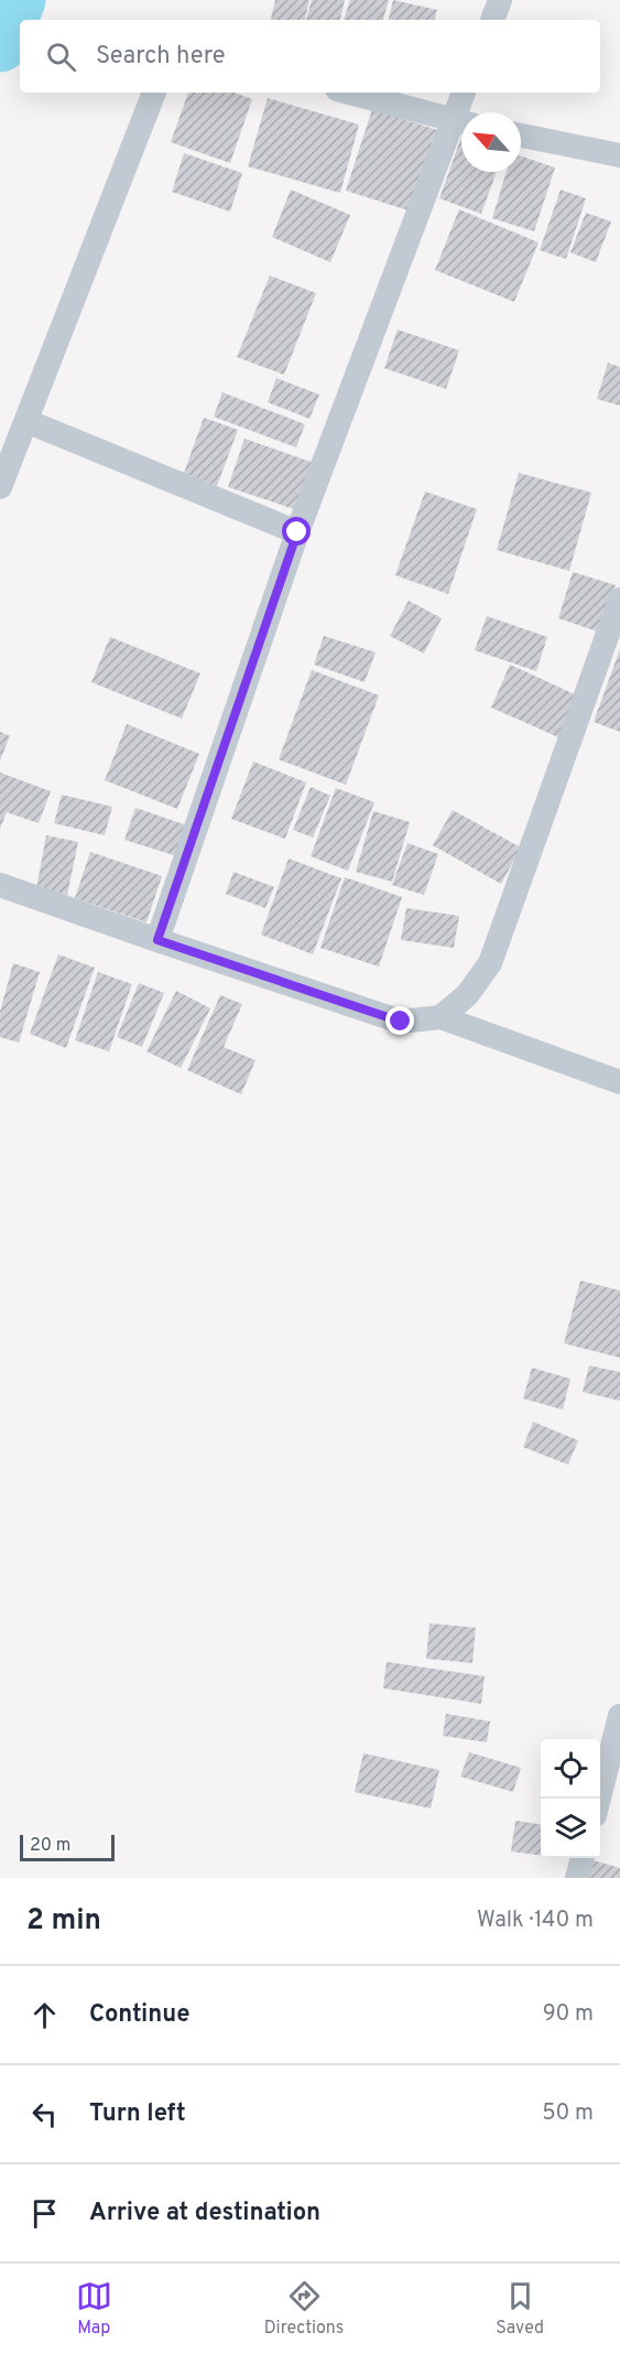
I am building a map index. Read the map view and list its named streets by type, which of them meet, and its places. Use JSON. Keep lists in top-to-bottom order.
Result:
{
  "scale_bar": "20 m",
  "north": "top left",
  "page": {
    "search": "Search here",
    "scale": "20 m",
    "heading": ["2 min", "Walk · 140 m"],
    "list": [
      ["Continue", "90 m"],
      ["Turn left", "50 m"],
      "Arrive at destination"
    ],
    "nav": ["Map", "Directions", "Saved"]
  }
}
